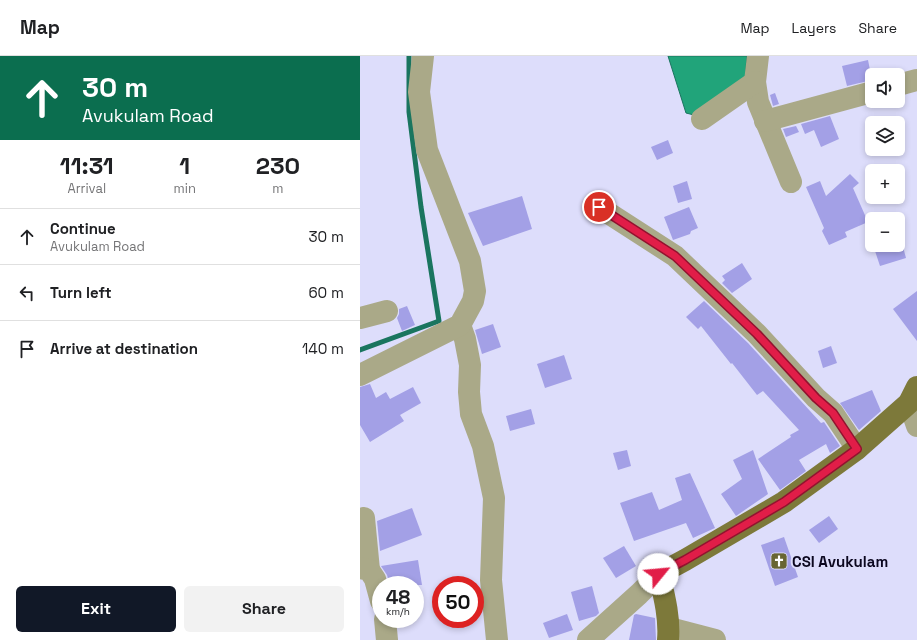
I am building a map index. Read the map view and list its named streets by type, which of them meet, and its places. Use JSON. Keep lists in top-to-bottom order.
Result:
{
  "places": {
    "church": ["CSI Avukulam"]
  },
  "page": {
    "header": "Map",
    "nav": ["Map", "Layers", "Share"],
    "turn": ["30 m", "Avukulam Road"],
    "map_buttons": ["+", "−"],
    "eta": [
      "11:31",
      "Arrival",
      "1",
      "min",
      "230",
      "m"
    ],
    "list": [
      {
        "name": "Continue",
        "note": "Avukulam Road",
        "value": "30 m"
      },
      {
        "name": "Turn left",
        "value": "60 m"
      },
      {
        "name": "Arrive at destination",
        "value": "140 m"
      }
    ],
    "speed": "48 km/h",
    "limit": "50",
    "buttons": ["Exit", "Share"]
  }
}
